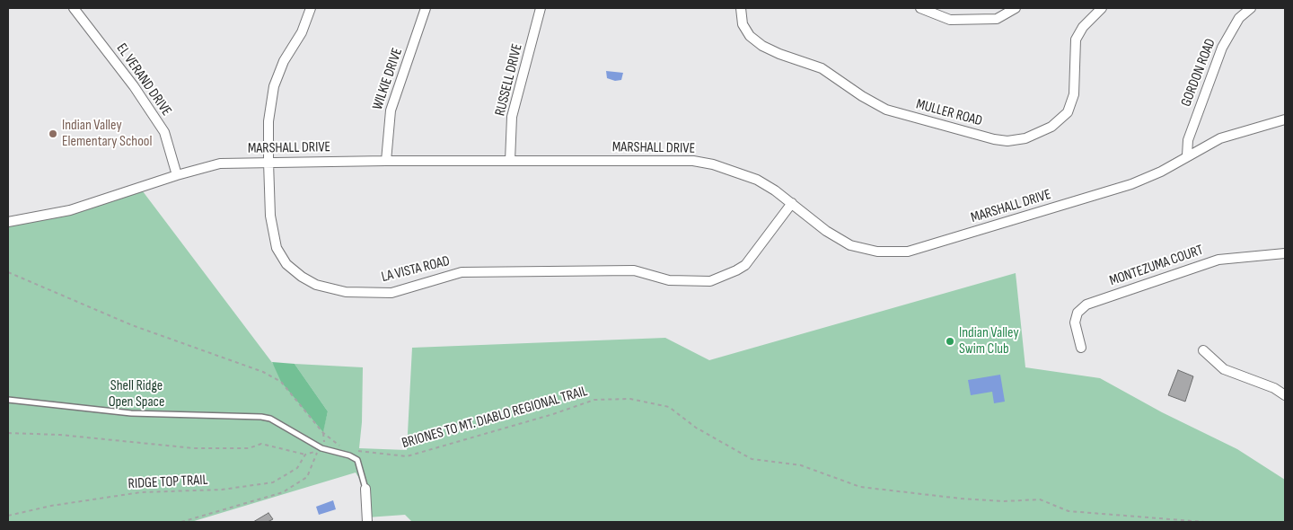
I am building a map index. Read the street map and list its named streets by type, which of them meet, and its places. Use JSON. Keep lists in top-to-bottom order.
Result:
{
  "streets": {
    "street": [
      "GORDON ROAD",
      "WILKIE DRIVE",
      "EL VERAND DRIVE",
      "RUSSELL DRIVE",
      "MULLER ROAD",
      "MARSHALL DRIVE",
      "MONTEZUMA COURT",
      "LA VISTA ROAD"
    ],
    "path": ["BRIONES TO MT. DIABLO REGIONAL TRAIL", "RIDGE TOP TRAIL"]
  },
  "crossings": [
    ["GORDON ROAD", "MARSHALL DRIVE"],
    ["WILKIE DRIVE", "MARSHALL DRIVE"],
    ["EL VERAND DRIVE", "MARSHALL DRIVE"],
    ["RUSSELL DRIVE", "MARSHALL DRIVE"],
    ["MARSHALL DRIVE", "LA VISTA ROAD"]
  ],
  "parks": ["Shell Ridge Open Space"],
  "places": ["Indian Valley Elementary School", "Indian Valley Swim Club"]
}
